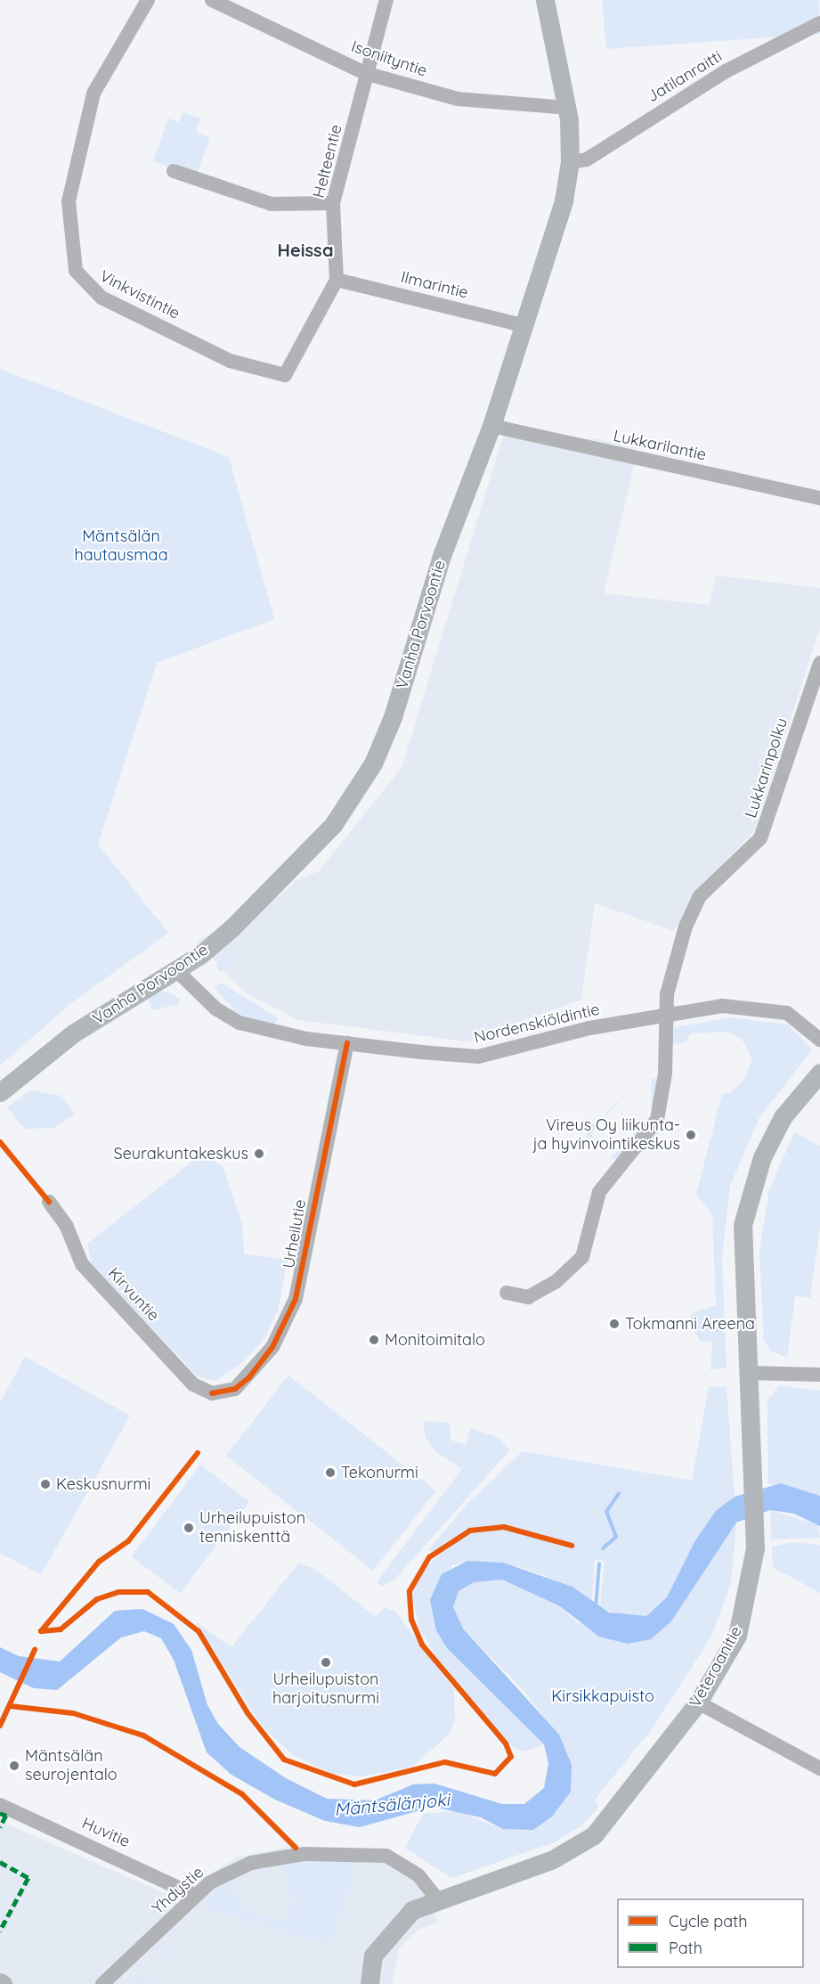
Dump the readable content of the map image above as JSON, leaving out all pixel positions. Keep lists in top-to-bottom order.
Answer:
{
  "streets": {
    "main road": ["Vanha Porvoontie", "Veteraanitie"],
    "street": [
      "Isoniityntie",
      "Jatilanraitti",
      "Helteentie",
      "Ilmarintie",
      "Vinkvistintie",
      "Lukkarilantie",
      "Lukkarinpolku",
      "Nordenskiöldintie",
      "Urheilutie",
      "Kirvuntie",
      "Huvitie",
      "Yhdystie"
    ]
  },
  "crossings": [
    ["Isoniityntie", "Helteentie"],
    ["Isoniityntie", "Vanha Porvoontie"],
    ["Jatilanraitti", "Vanha Porvoontie"],
    ["Helteentie", "Ilmarintie"],
    ["Helteentie", "Vinkvistintie"],
    ["Ilmarintie", "Vinkvistintie"],
    ["Ilmarintie", "Vanha Porvoontie"],
    ["Lukkarilantie", "Vanha Porvoontie"],
    ["Vanha Porvoontie", "Nordenskiöldintie"],
    ["Lukkarinpolku", "Nordenskiöldintie"],
    ["Nordenskiöldintie", "Urheilutie"],
    ["Urheilutie", "Kirvuntie"],
    ["Veteraanitie", "Yhdystie"],
    ["Huvitie", "Yhdystie"]
  ],
  "districts": ["Heissa"],
  "water": ["Mäntsälänjoki"],
  "parks": ["Mäntsälän hautausmaa", "Kirsikkapuisto"],
  "places": [
    "Vireus Oy liikunta- ja hyvinvointikeskus",
    "Seurakuntakeskus",
    "Tokmanni Areena",
    "Monitoimitalo",
    "Tekonurmi",
    "Keskusnurmi",
    "Urheilupuiston tenniskenttä",
    "Urheilupuiston harjoitusnurmi",
    "Mäntsälän seurojentalo"
  ],
  "legend": ["Cycle path", "Path"]
}
